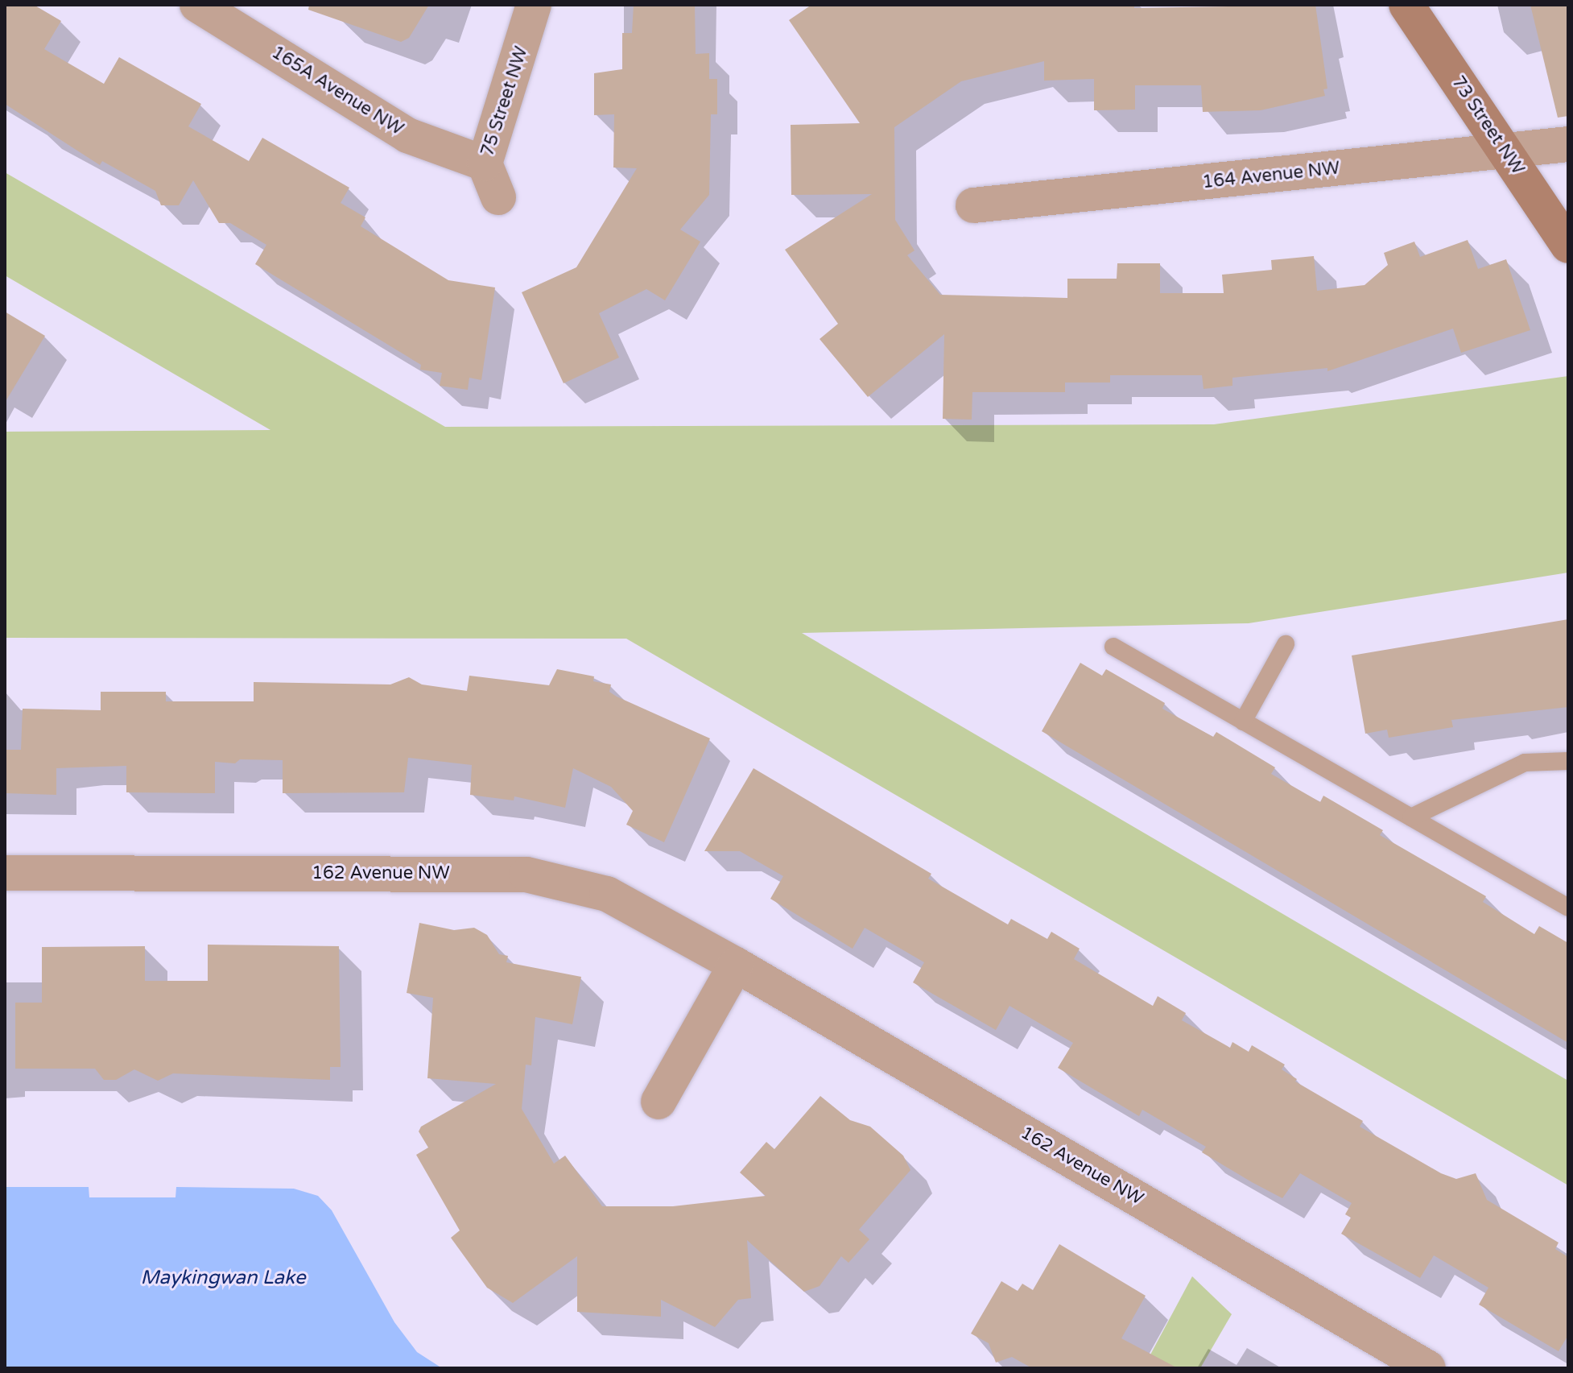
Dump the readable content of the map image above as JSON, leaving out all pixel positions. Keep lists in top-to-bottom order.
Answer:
{
  "streets": {
    "street": [
      "165A Avenue NW",
      "75 Street NW",
      "73 Street NW",
      "164 Avenue NW",
      "162 Avenue NW"
    ]
  },
  "crossings": [
    ["165A Avenue NW", "75 Street NW"],
    ["73 Street NW", "164 Avenue NW"]
  ],
  "water": ["Maykingwan Lake"]
}
